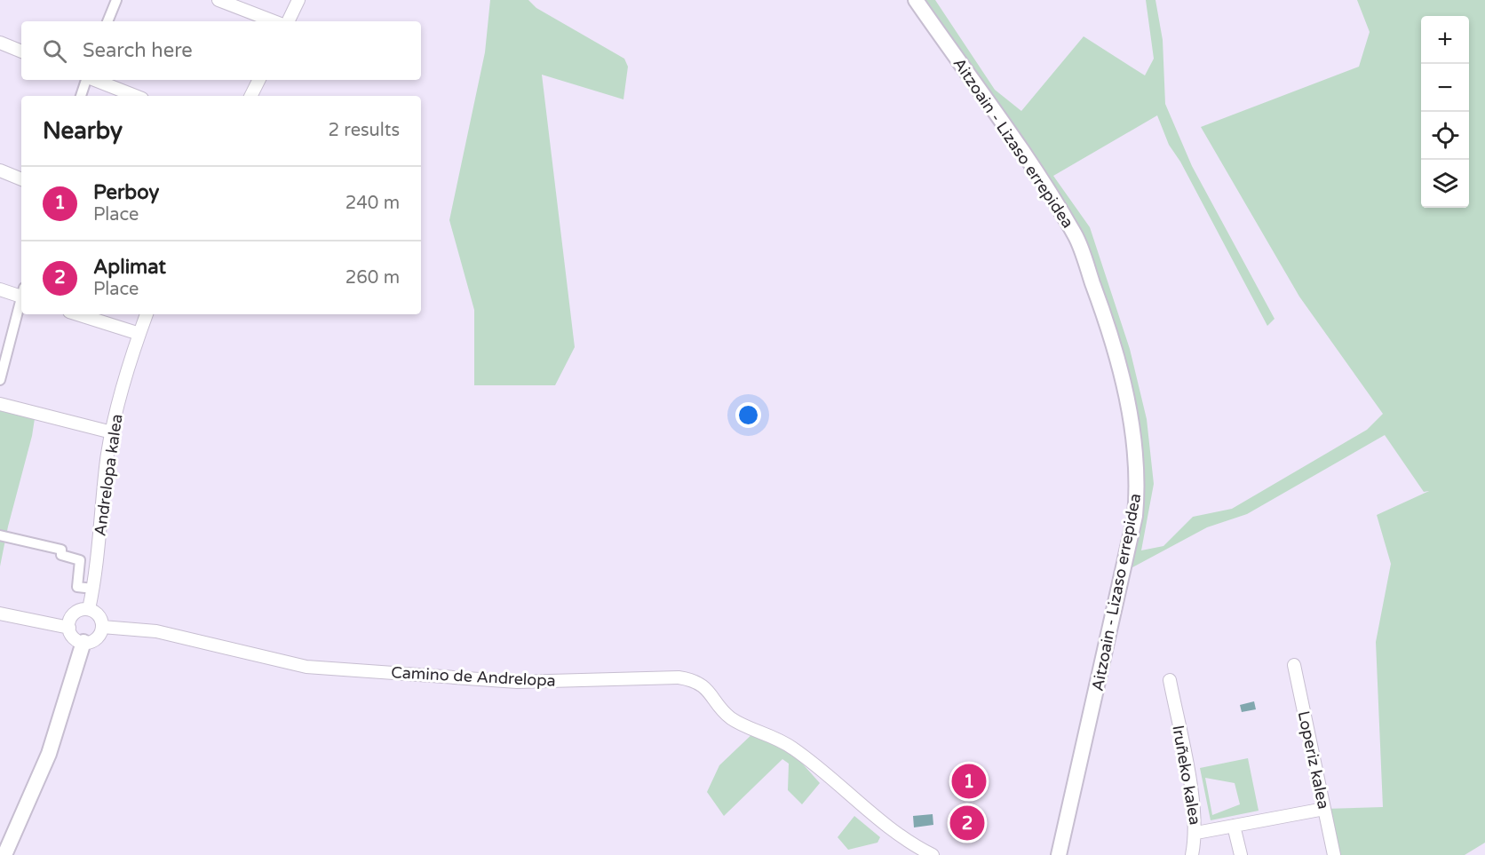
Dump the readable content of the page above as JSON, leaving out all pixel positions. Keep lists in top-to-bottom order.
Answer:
{
  "streets": {
    "street": [
      "Aitzoain - Lizaso errepidea",
      "Andrelopa kalea",
      "Camino de Andrelopa",
      "Loperiz kalea",
      "Iruñeko kalea"
    ]
  },
  "crossings": [
    ["Andrelopa kalea", "Camino de Andrelopa"],
    ["Loperiz kalea", "Iruñeko kalea"]
  ],
  "page": {
    "map_buttons": ["+", "−"],
    "search": "Search here",
    "heading": ["Nearby", "2 results"],
    "list": [
      {
        "mark": "1",
        "name": "Perboy",
        "note": "Place",
        "value": "240 m"
      },
      {
        "mark": "2",
        "name": "Aplimat",
        "note": "Place",
        "value": "260 m"
      }
    ],
    "pins": ["1", "2"]
  }
}
